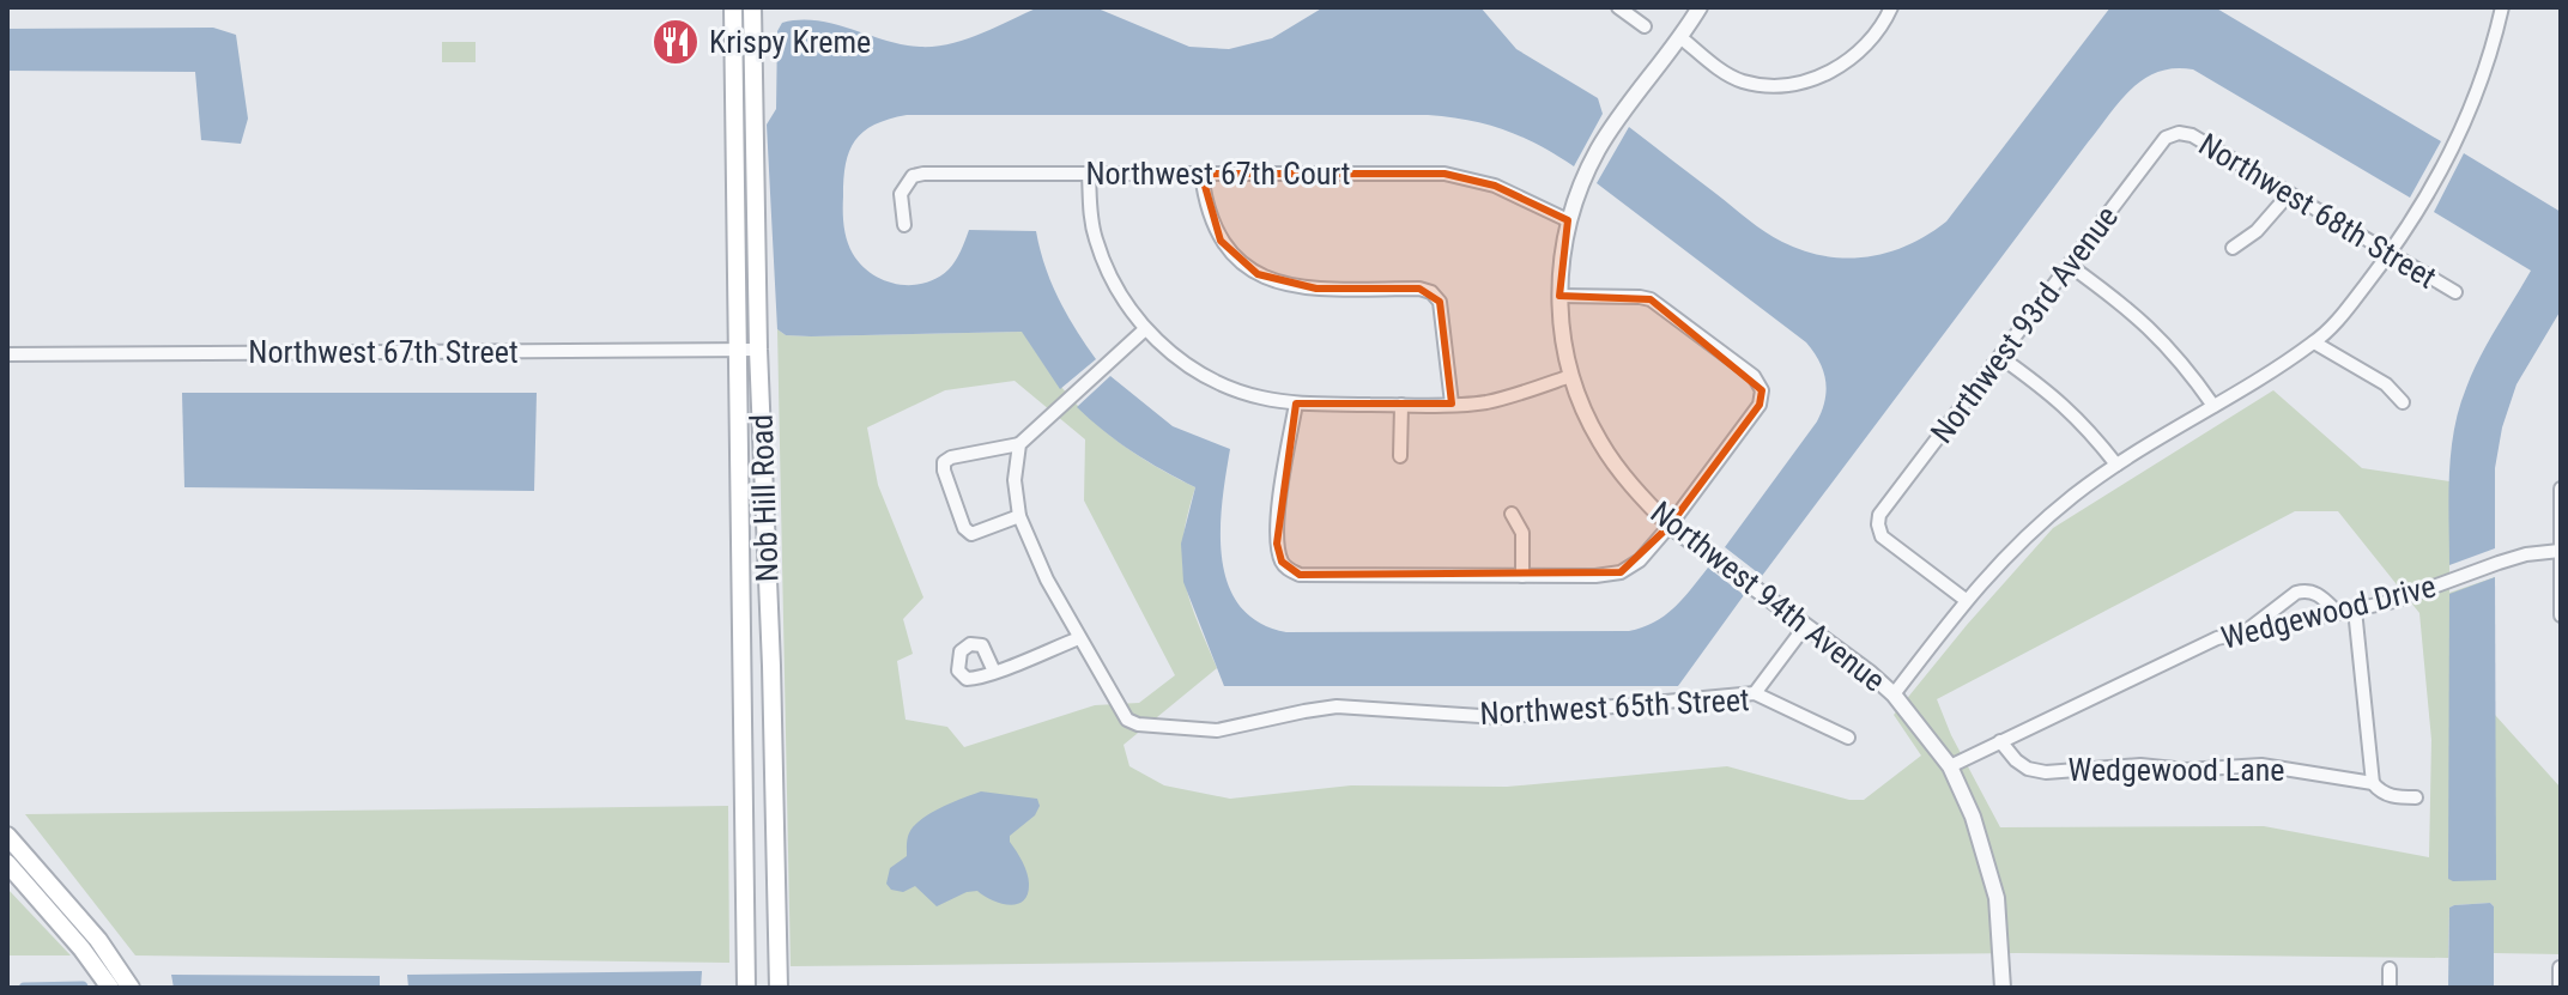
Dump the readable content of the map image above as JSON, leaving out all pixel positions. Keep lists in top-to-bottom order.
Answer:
{
  "streets": {
    "main road": ["Nob Hill Road"],
    "street": [
      "Northwest 67th Court",
      "Northwest 68th Street",
      "Northwest 93rd Avenue",
      "Northwest 67th Street",
      "Northwest 94th Avenue",
      "Wedgewood Drive",
      "Northwest 65th Street",
      "Wedgewood Lane"
    ]
  },
  "crossings": [
    ["Northwest 67th Court", "Northwest 94th Avenue"],
    ["Northwest 68th Street", "Northwest 93rd Avenue"],
    ["Northwest 67th Street", "Nob Hill Road"],
    ["Northwest 94th Avenue", "Wedgewood Drive"],
    ["Wedgewood Drive", "Wedgewood Lane"]
  ],
  "places": {
    "restaurant": ["Krispy Kreme"]
  }
}
